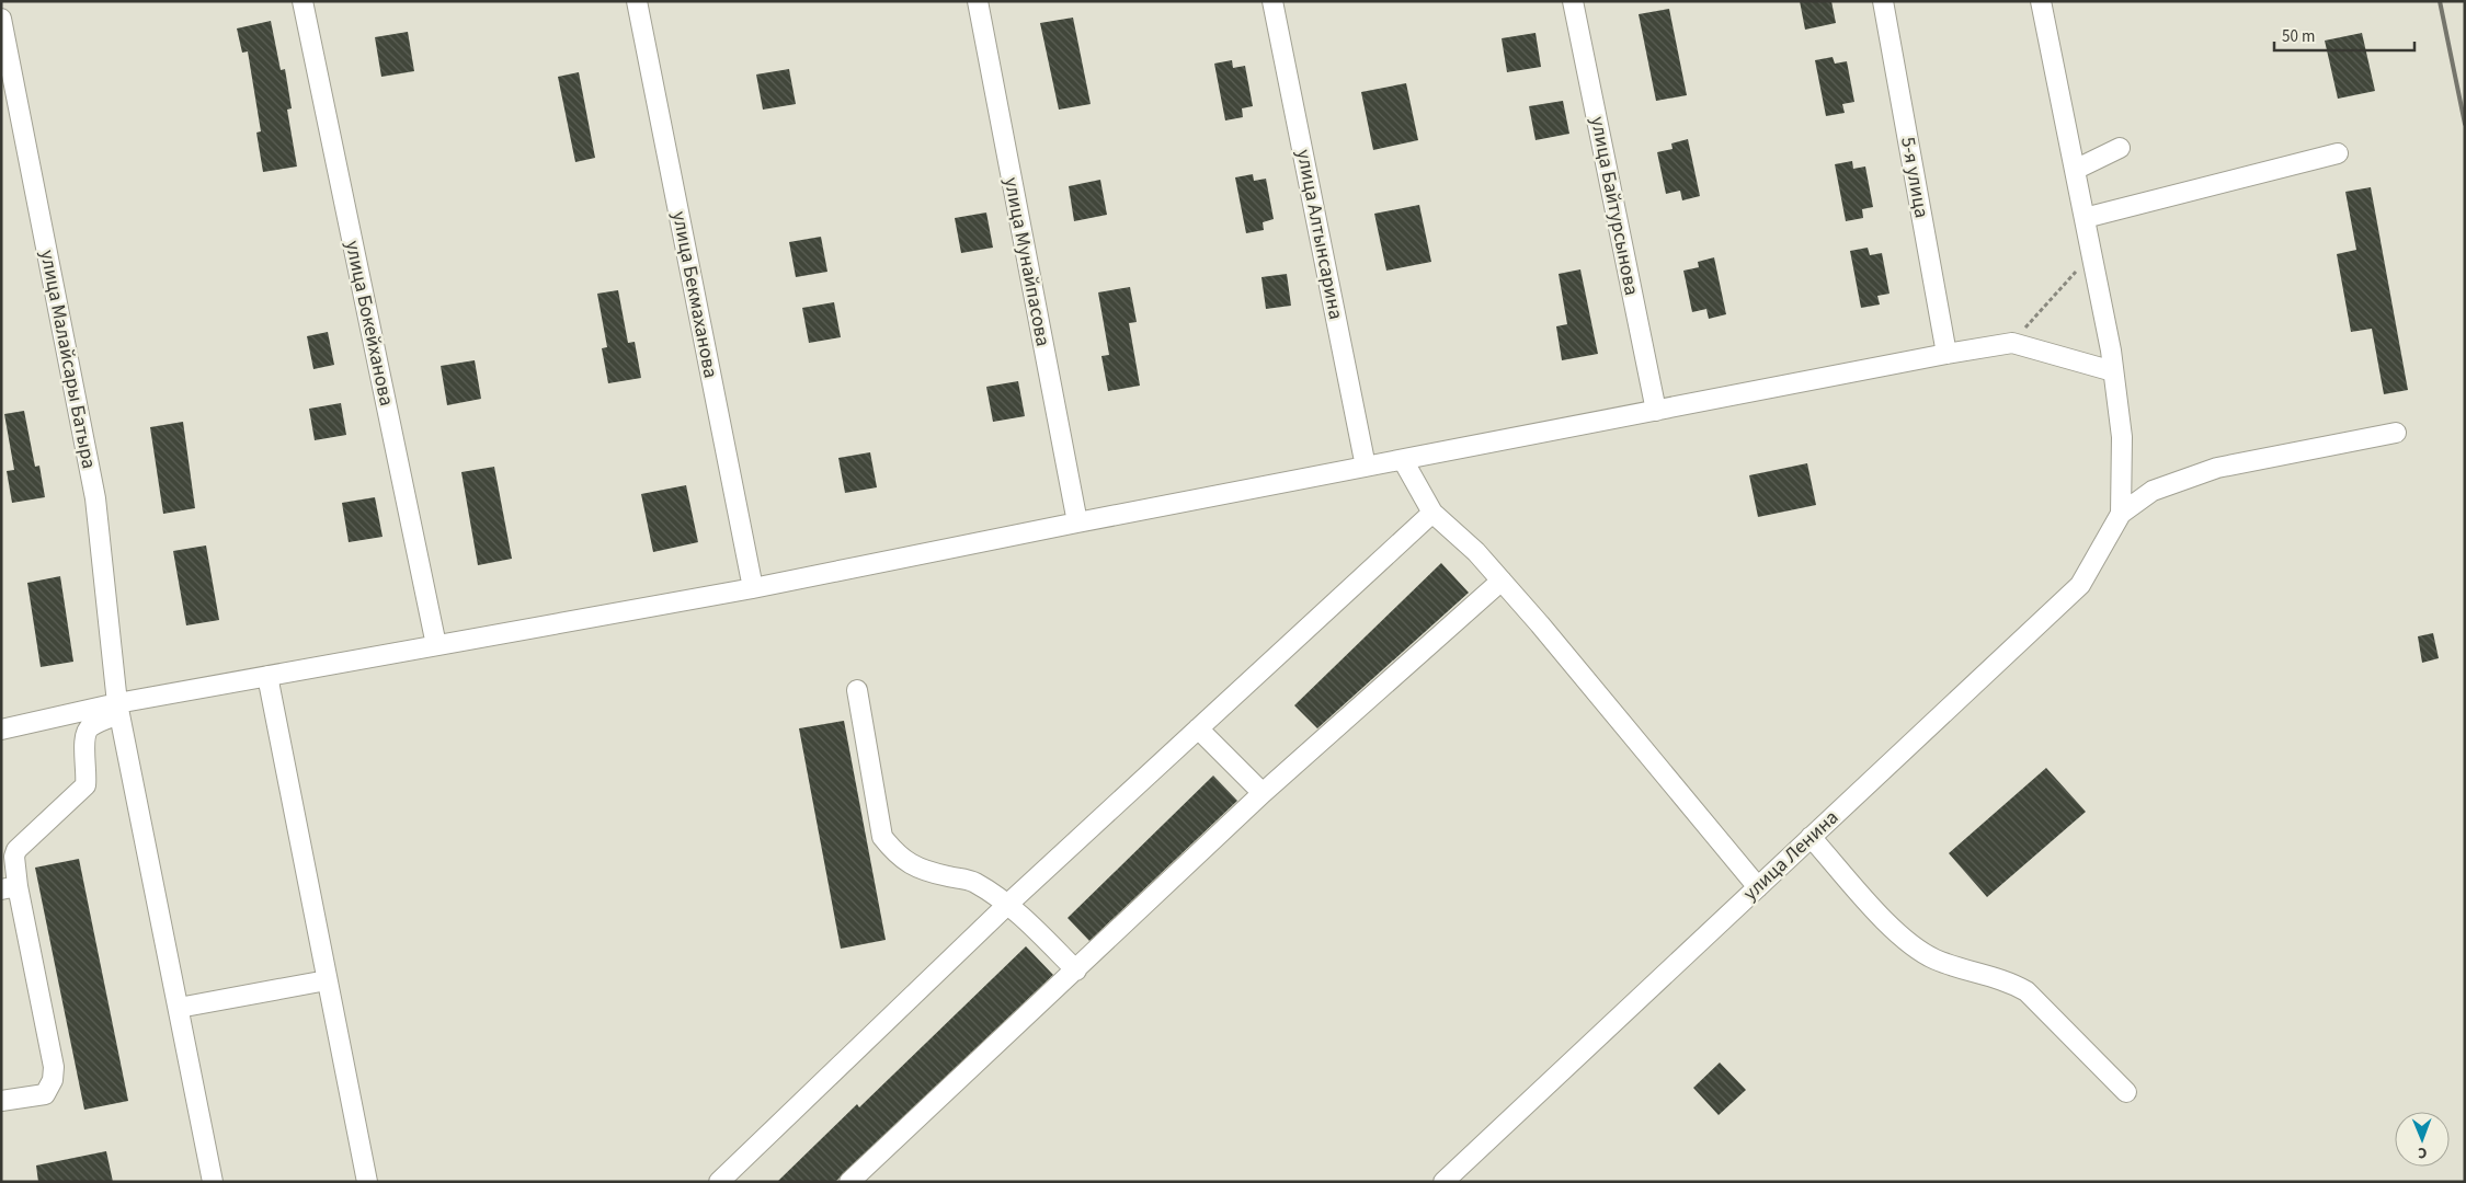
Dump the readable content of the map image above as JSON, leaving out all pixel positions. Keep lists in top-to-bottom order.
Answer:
{
  "streets": {
    "street": [
      "5-я улица",
      "улица Байтурсынова",
      "улица Алтынсарина",
      "улица Мунайпасова",
      "улица Бекмаханова",
      "улица Бокейханова",
      "улица Малайсары Батыра",
      "улица Ленина"
    ]
  },
  "scale_bar": "50 m",
  "north": "bottom"
}
